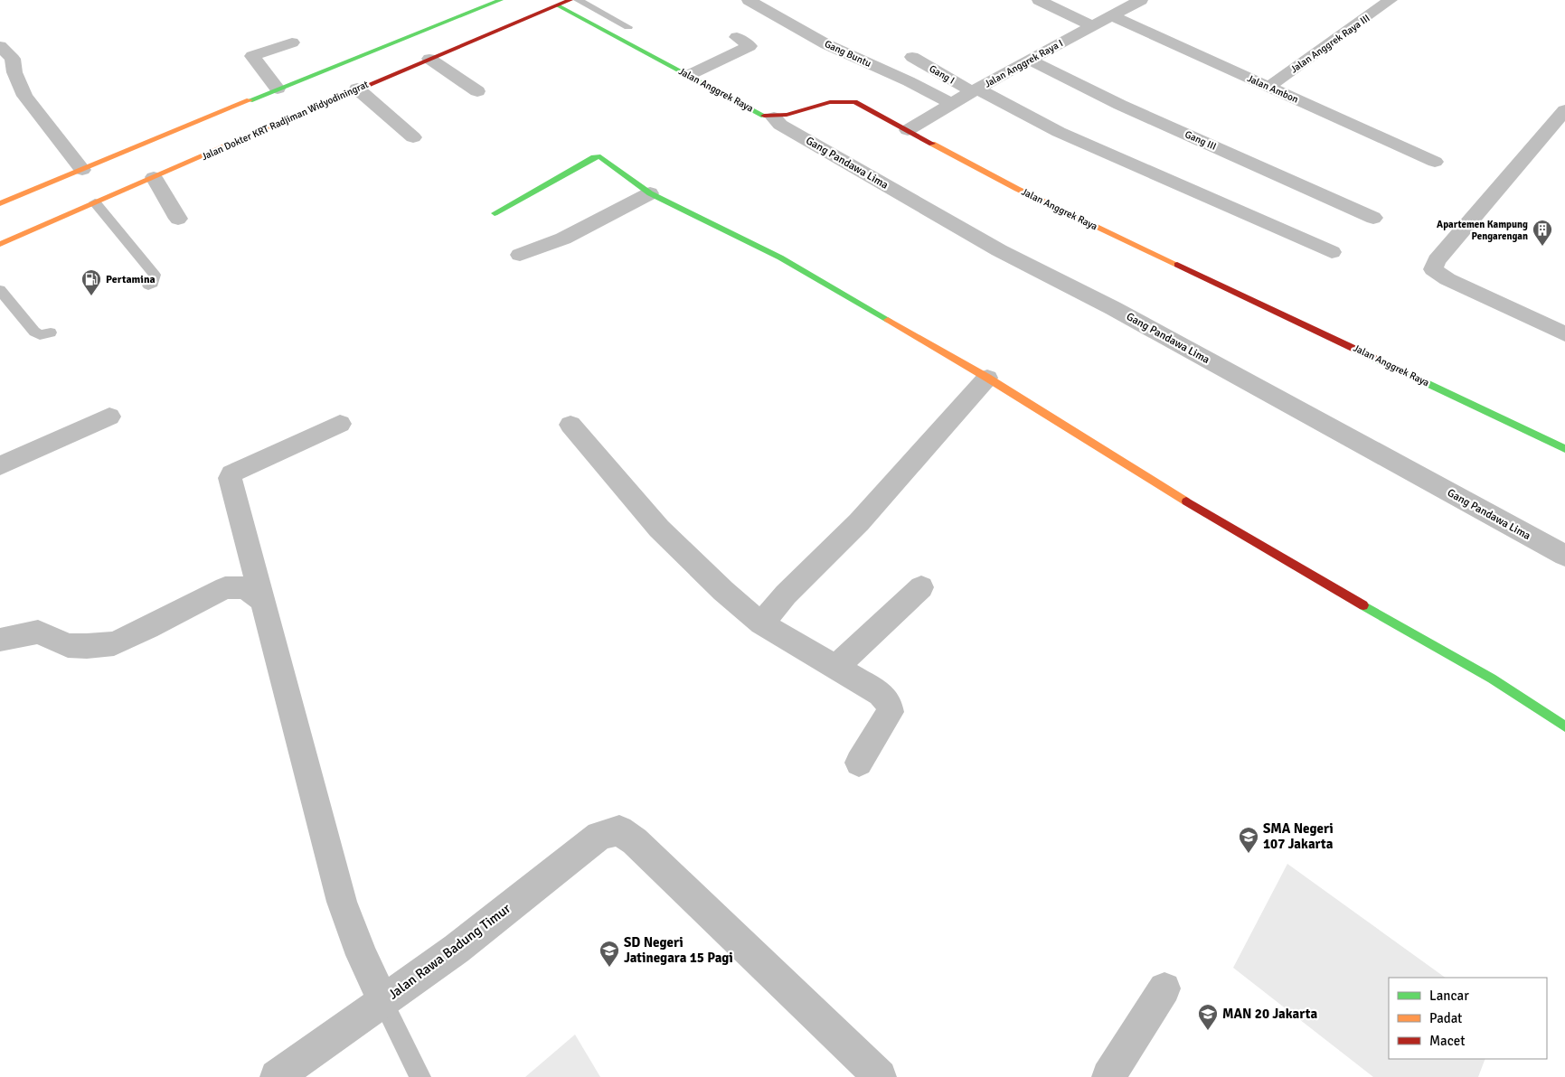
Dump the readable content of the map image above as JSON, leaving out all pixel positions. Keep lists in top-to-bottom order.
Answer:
{
  "streets": {
    "street": [
      "Jalan Anggrek Raya III",
      "Gang Buntu",
      "Jalan Anggrek Raya I",
      "Gang I",
      "Jalan Ambon",
      "Jalan Anggrek Raya",
      "Jalan Dokter KRT Radjiman Widyodiningrat",
      "Gang III",
      "Gang Pandawa Lima",
      "Jalan Rawa Badung Timur"
    ]
  },
  "crossings": [
    ["Jalan Anggrek Raya III", "Jalan Ambon"],
    ["Gang Buntu", "Jalan Anggrek Raya I"],
    ["Jalan Anggrek Raya I", "Gang I"],
    ["Jalan Anggrek Raya I", "Jalan Ambon"],
    ["Jalan Anggrek Raya I", "Jalan Anggrek Raya"],
    ["Jalan Anggrek Raya I", "Gang III"],
    ["Jalan Anggrek Raya", "Jalan Dokter KRT Radjiman Widyodiningrat"],
    ["Jalan Anggrek Raya", "Gang Pandawa Lima"]
  ],
  "places": {
    "building": ["Apartemen Kampung Pengarengan"],
    "fuel station": ["Pertamina"],
    "school or university": ["SMA Negeri 107 Jakarta", "SD Negeri Jatinegara 15 Pagi", "MAN 20 Jakarta"]
  },
  "legend": ["Lancar", "Padat", "Macet"]
}
